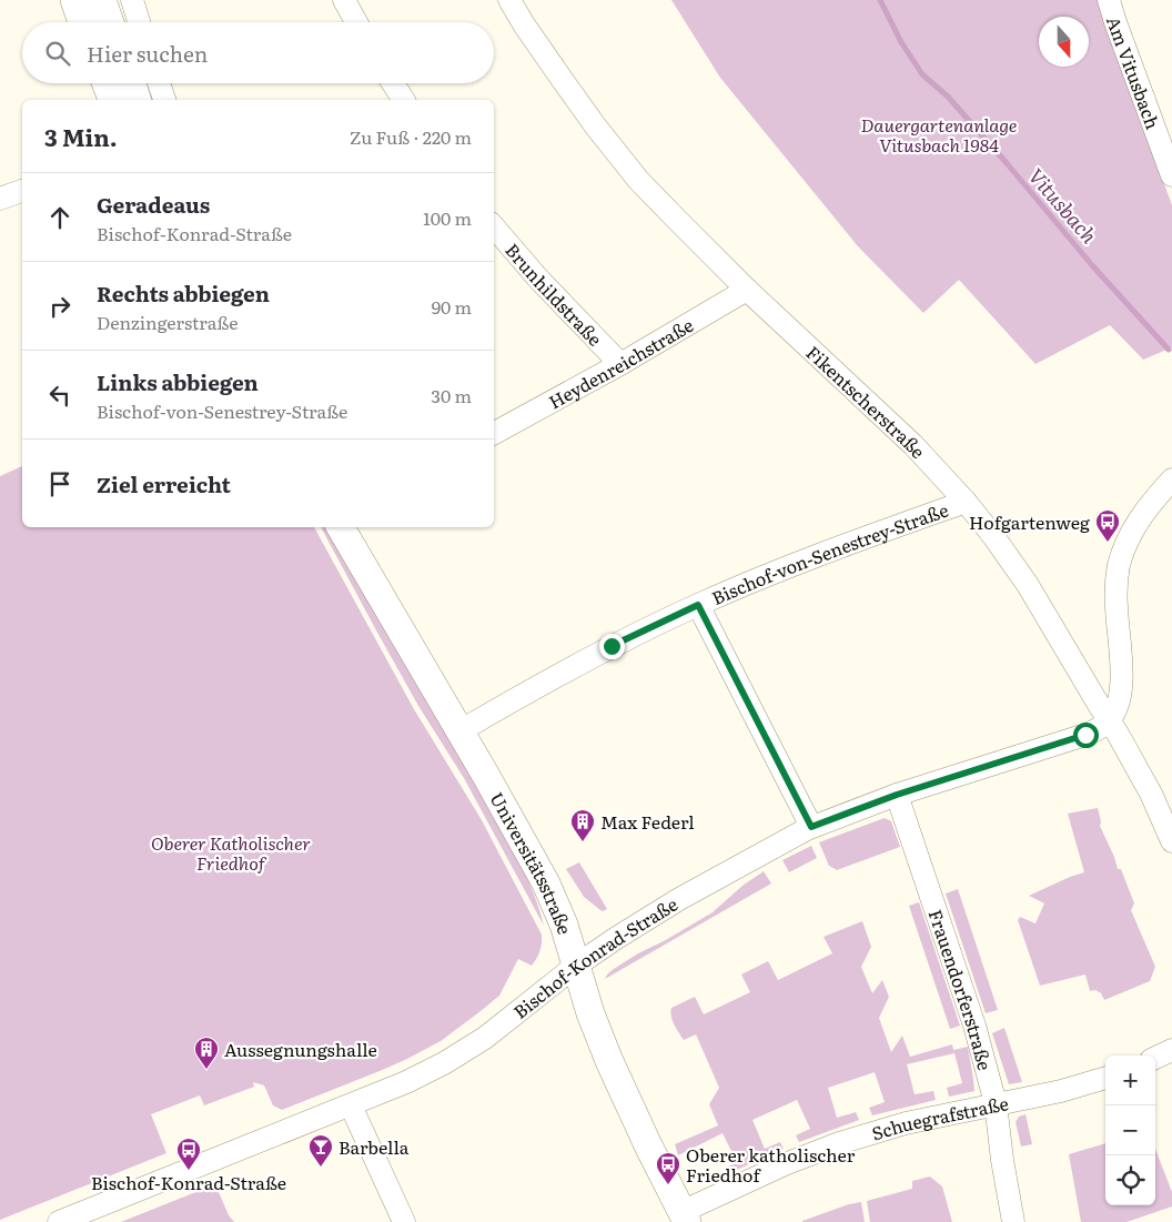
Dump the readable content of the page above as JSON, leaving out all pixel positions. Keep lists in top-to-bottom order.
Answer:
{
  "streets": {
    "street": [
      "Am Vitusbach",
      "Brunhildstraße",
      "Heydenreichstraße",
      "Fikentscherstraße",
      "Bischof-von-Senestrey-Straße",
      "Universitätsstraße",
      "Bischof-Konrad-Straße",
      "Frauendorferstraße",
      "Schuegrafstraße"
    ]
  },
  "crossings": [
    ["Brunhildstraße", "Heydenreichstraße"],
    ["Heydenreichstraße", "Fikentscherstraße"],
    ["Fikentscherstraße", "Bischof-von-Senestrey-Straße"],
    ["Fikentscherstraße", "Bischof-Konrad-Straße"],
    ["Bischof-von-Senestrey-Straße", "Universitätsstraße"],
    ["Universitätsstraße", "Bischof-Konrad-Straße"],
    ["Universitätsstraße", "Schuegrafstraße"],
    ["Bischof-Konrad-Straße", "Frauendorferstraße"],
    ["Frauendorferstraße", "Schuegrafstraße"]
  ],
  "water": ["Vitusbach"],
  "parks": ["Dauergartenanlage Vitusbach 1984", "Oberer Katholischer Friedhof"],
  "places": {
    "bus stop": ["Hofgartenweg", "Bischof-Konrad-Straße", "Oberer katholischer Friedhof"],
    "building": ["Max Federl", "Aussegnungshalle"],
    "bar": ["Barbella"]
  },
  "north": "bottom",
  "page": {
    "search": "Hier suchen",
    "heading": ["3 Min.", "Zu Fuß · 220 m"],
    "list": [
      ["Geradeaus", "Bischof-Konrad-Straße", "100 m"],
      ["Rechts abbiegen", "Denzingerstraße", "90 m"],
      ["Links abbiegen", "Bischof-von-Senestrey-Straße", "30 m"],
      "Ziel erreicht"
    ],
    "map_buttons": ["+", "−"]
  }
}
